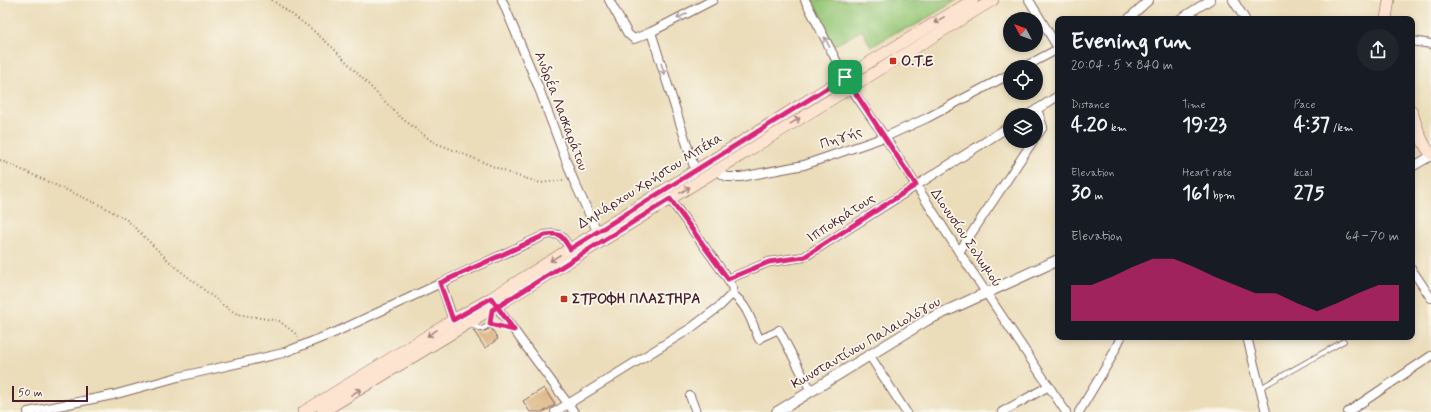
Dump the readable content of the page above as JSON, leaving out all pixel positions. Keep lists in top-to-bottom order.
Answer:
{
  "streets": {
    "main road": ["Δημάρχου Χρήστου Μπέκα"],
    "street": [
      "Ανδρέα Λασκαράτου",
      "Πηγής",
      "Ιπποκράτους",
      "Διονυσίου Σολωμού",
      "Κωνσταντίνου Παλαιολόγου"
    ]
  },
  "crossings": [
    ["Ανδρέα Λασκαράτου", "Δημάρχου Χρήστου Μπέκα"],
    ["Πηγής", "Δημάρχου Χρήστου Μπέκα"],
    ["Πηγής", "Διονυσίου Σολωμού"],
    ["Δημάρχου Χρήστου Μπέκα", "Διονυσίου Σολωμού"],
    ["Ιπποκράτους", "Διονυσίου Σολωμού"],
    ["Διονυσίου Σολωμού", "Κωνσταντίνου Παλαιολόγου"]
  ],
  "places": {
    "transit": ["Ο.Τ.Ε", "ΣΤΡΟΦΗ ΠΛΑΣΤΗΡΑ"]
  },
  "scale_bar": "50 m",
  "north": "top left",
  "page": {
    "heading": ["Evening run", "20:04 · 5 × 840 m"],
    "stats": [
      ["Distance", "4.20 km"],
      ["Time", "19:23"],
      ["Pace", "4:37 /km"],
      ["Elevation", "30 m"],
      ["Heart rate", "161 bpm"],
      ["kcal", "275"]
    ],
    "chart": ["Elevation", "64–70 m"],
    "scale": "50 m"
  }
}
